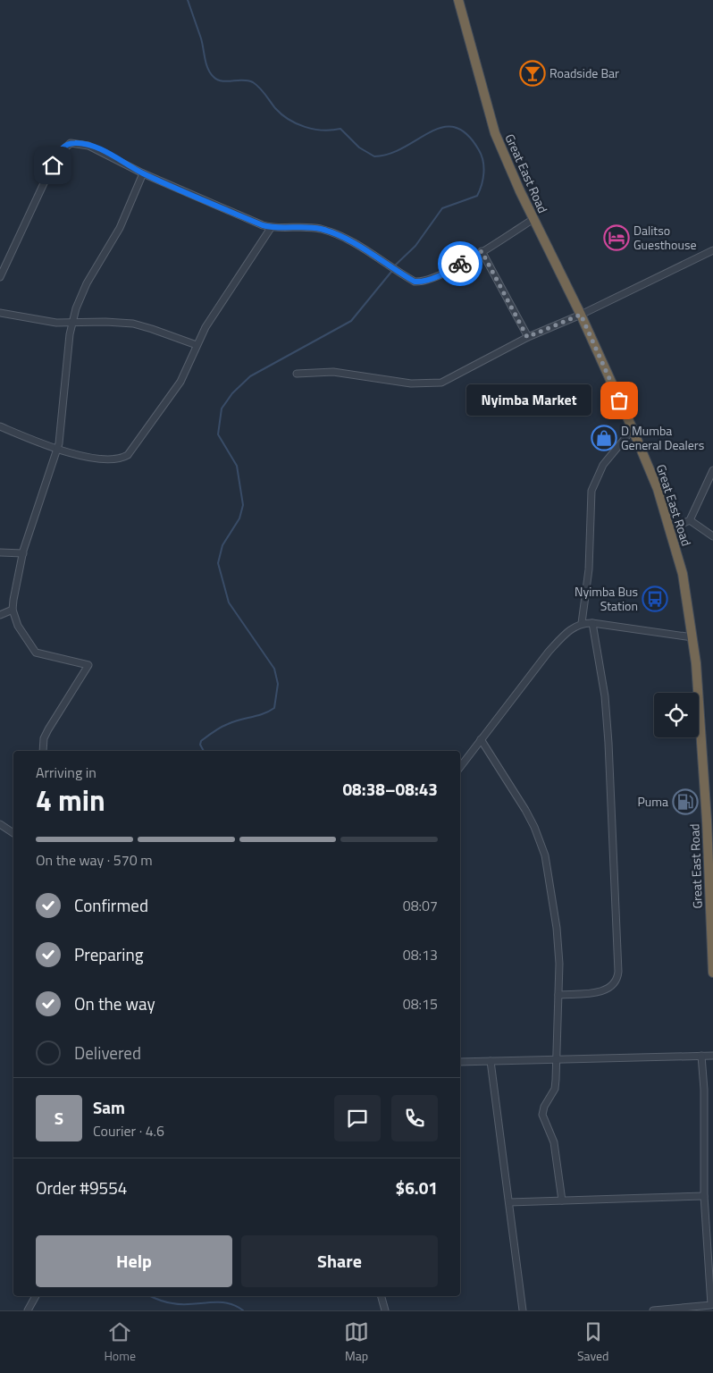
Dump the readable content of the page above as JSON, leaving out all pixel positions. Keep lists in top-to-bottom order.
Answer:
{
  "streets": {
    "highway": ["Great East Road"]
  },
  "places": {
    "bar": ["Roadside Bar"],
    "hotel": ["Dalitso Guesthouse"],
    "other": ["Nyimba Market"],
    "shop": ["D Mumba General Dealers"],
    "bus stop": ["Nyimba Bus Station"],
    "fuel station": ["Puma"]
  },
  "page": {
    "bubble": "Nyimba Market",
    "heading": ["4 min", "Arriving in", "08:38–08:43"],
    "panel": [
      "Sam",
      "Courier · 4.6",
      "Order #9554",
      "$6.01"
    ],
    "bar": "On the way · 570 m",
    "list": [
      ["Confirmed", "08:07"],
      ["Preparing", "08:13"],
      ["On the way", "08:15"],
      "Delivered"
    ],
    "round": "S",
    "buttons": ["Help", "Share"],
    "tabs": ["Home", "Map", "Saved"]
  }
}
